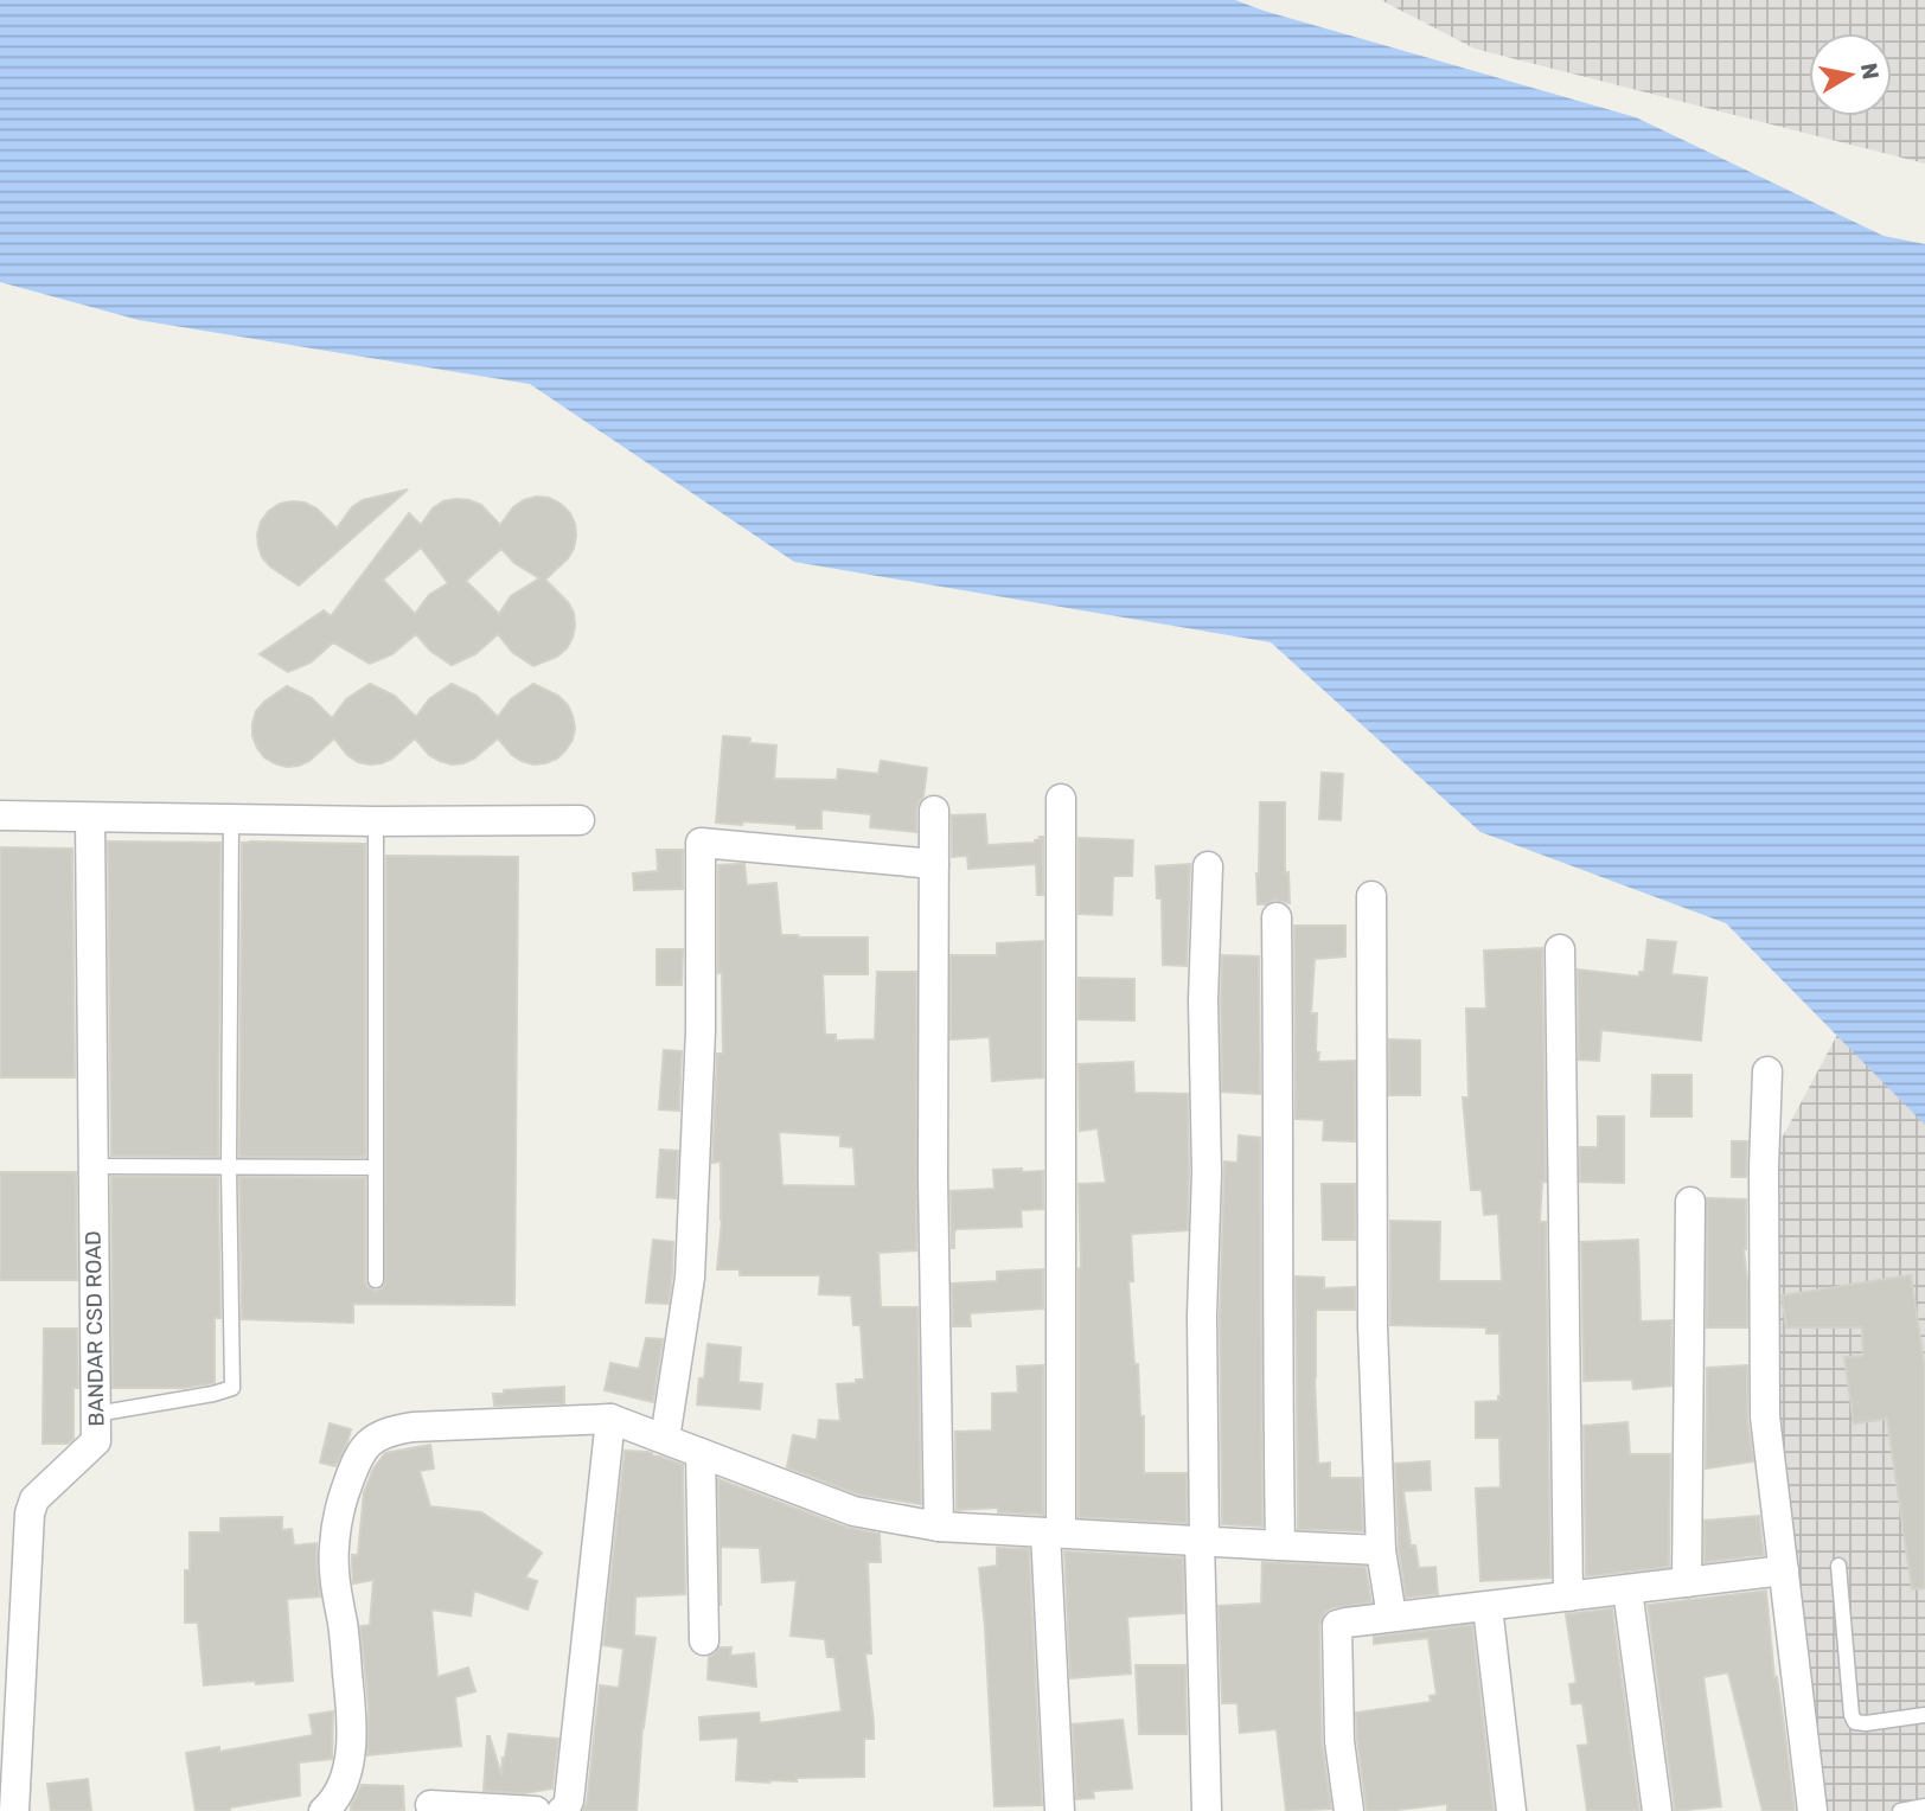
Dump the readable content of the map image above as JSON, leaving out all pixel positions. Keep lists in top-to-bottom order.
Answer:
{
  "streets": {
    "street": ["BANDAR CSD ROAD"]
  },
  "north": "right"
}
